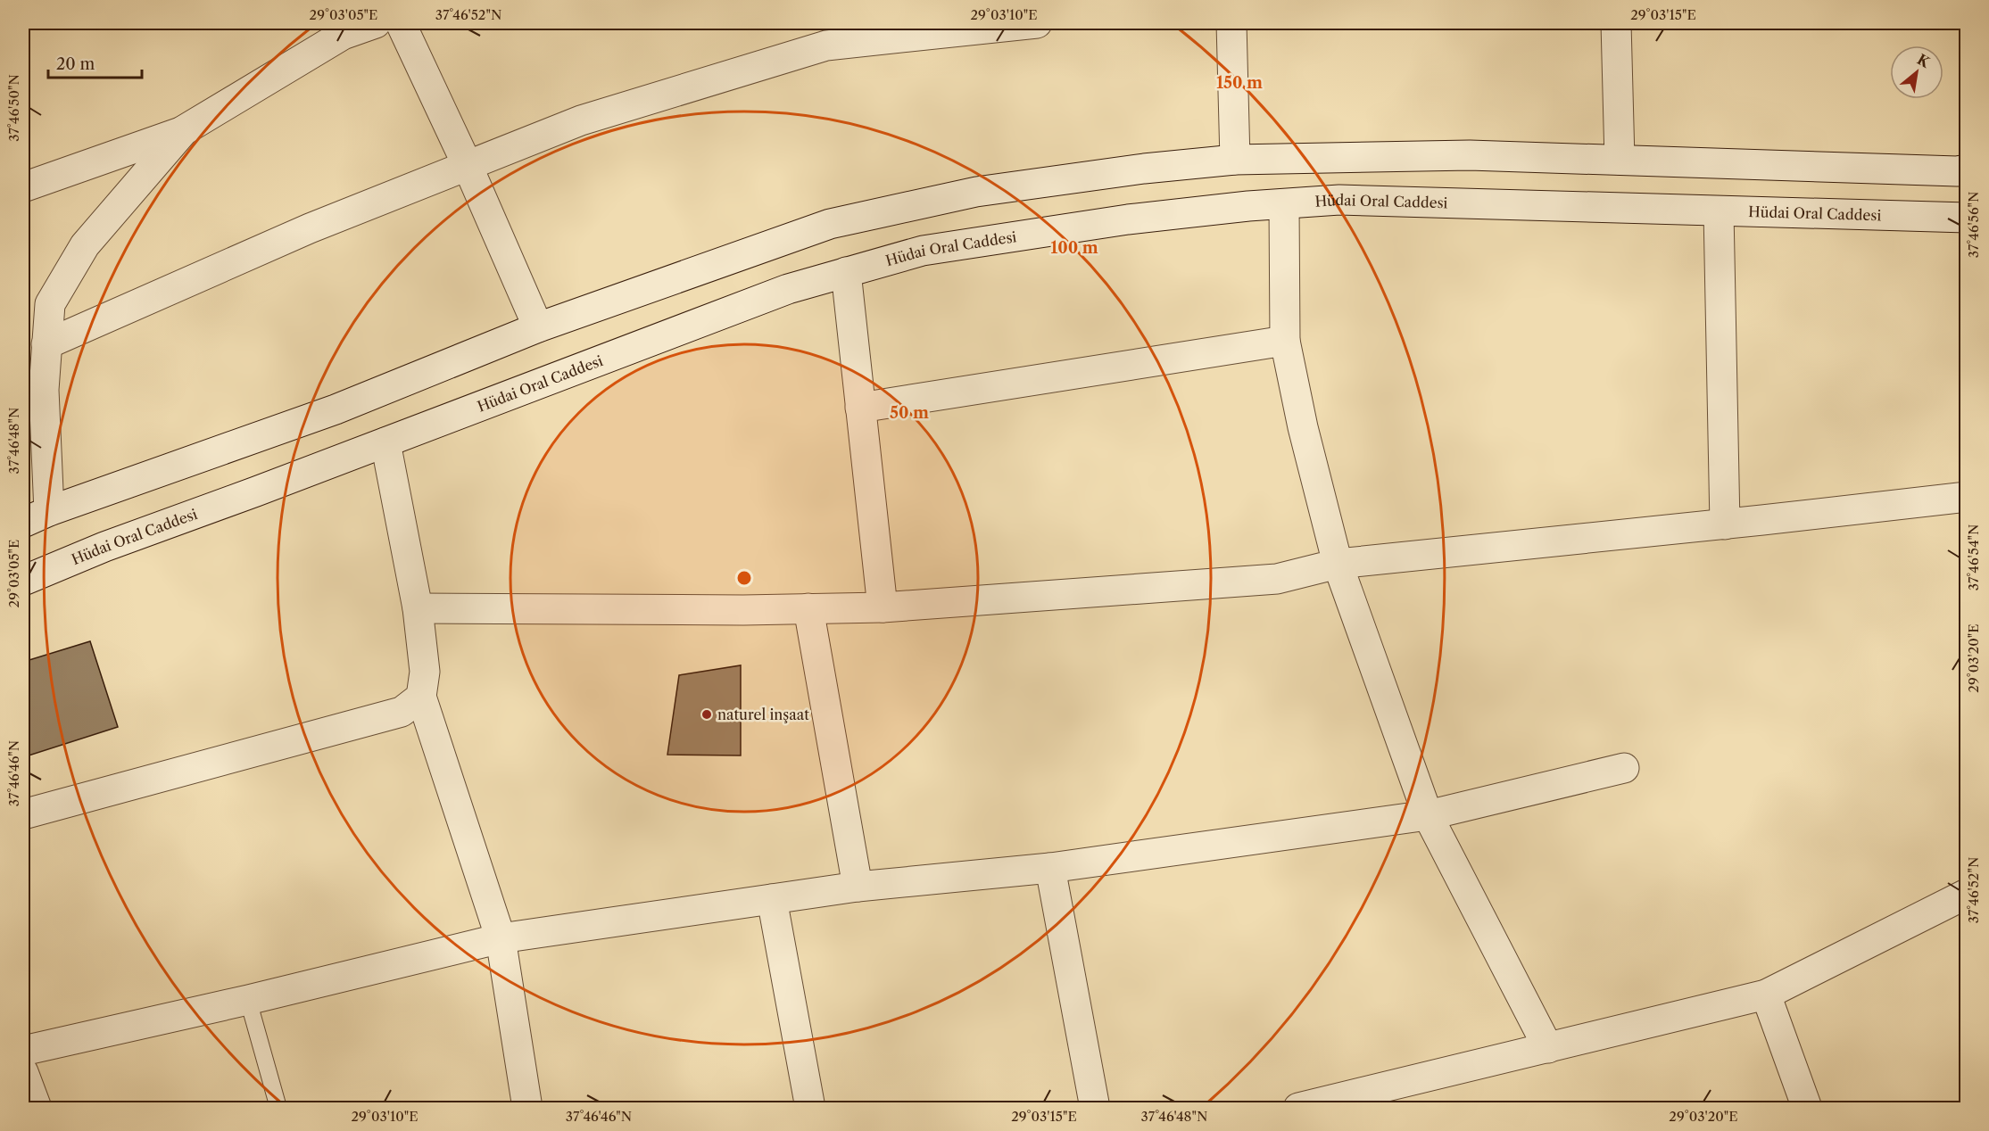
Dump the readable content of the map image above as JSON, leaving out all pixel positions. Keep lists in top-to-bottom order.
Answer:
{
  "streets": {
    "street": ["Hüdai Oral Caddesi"]
  },
  "places": ["naturel inşaat"],
  "scale_bar": "20 m",
  "north": "top right",
  "coordinates": [
    "29°03'05\"E",
    "37°46'52\"N",
    "29°03'10\"E",
    "29°03'15\"E",
    "37°46'50\"N",
    "37°46'56\"N",
    "37°46'48\"N",
    "37°46'54\"N",
    "29°03'20\"E",
    "37°46'46\"N"
  ],
  "rings": ["150 m", "100 m", "50 m"]
}
